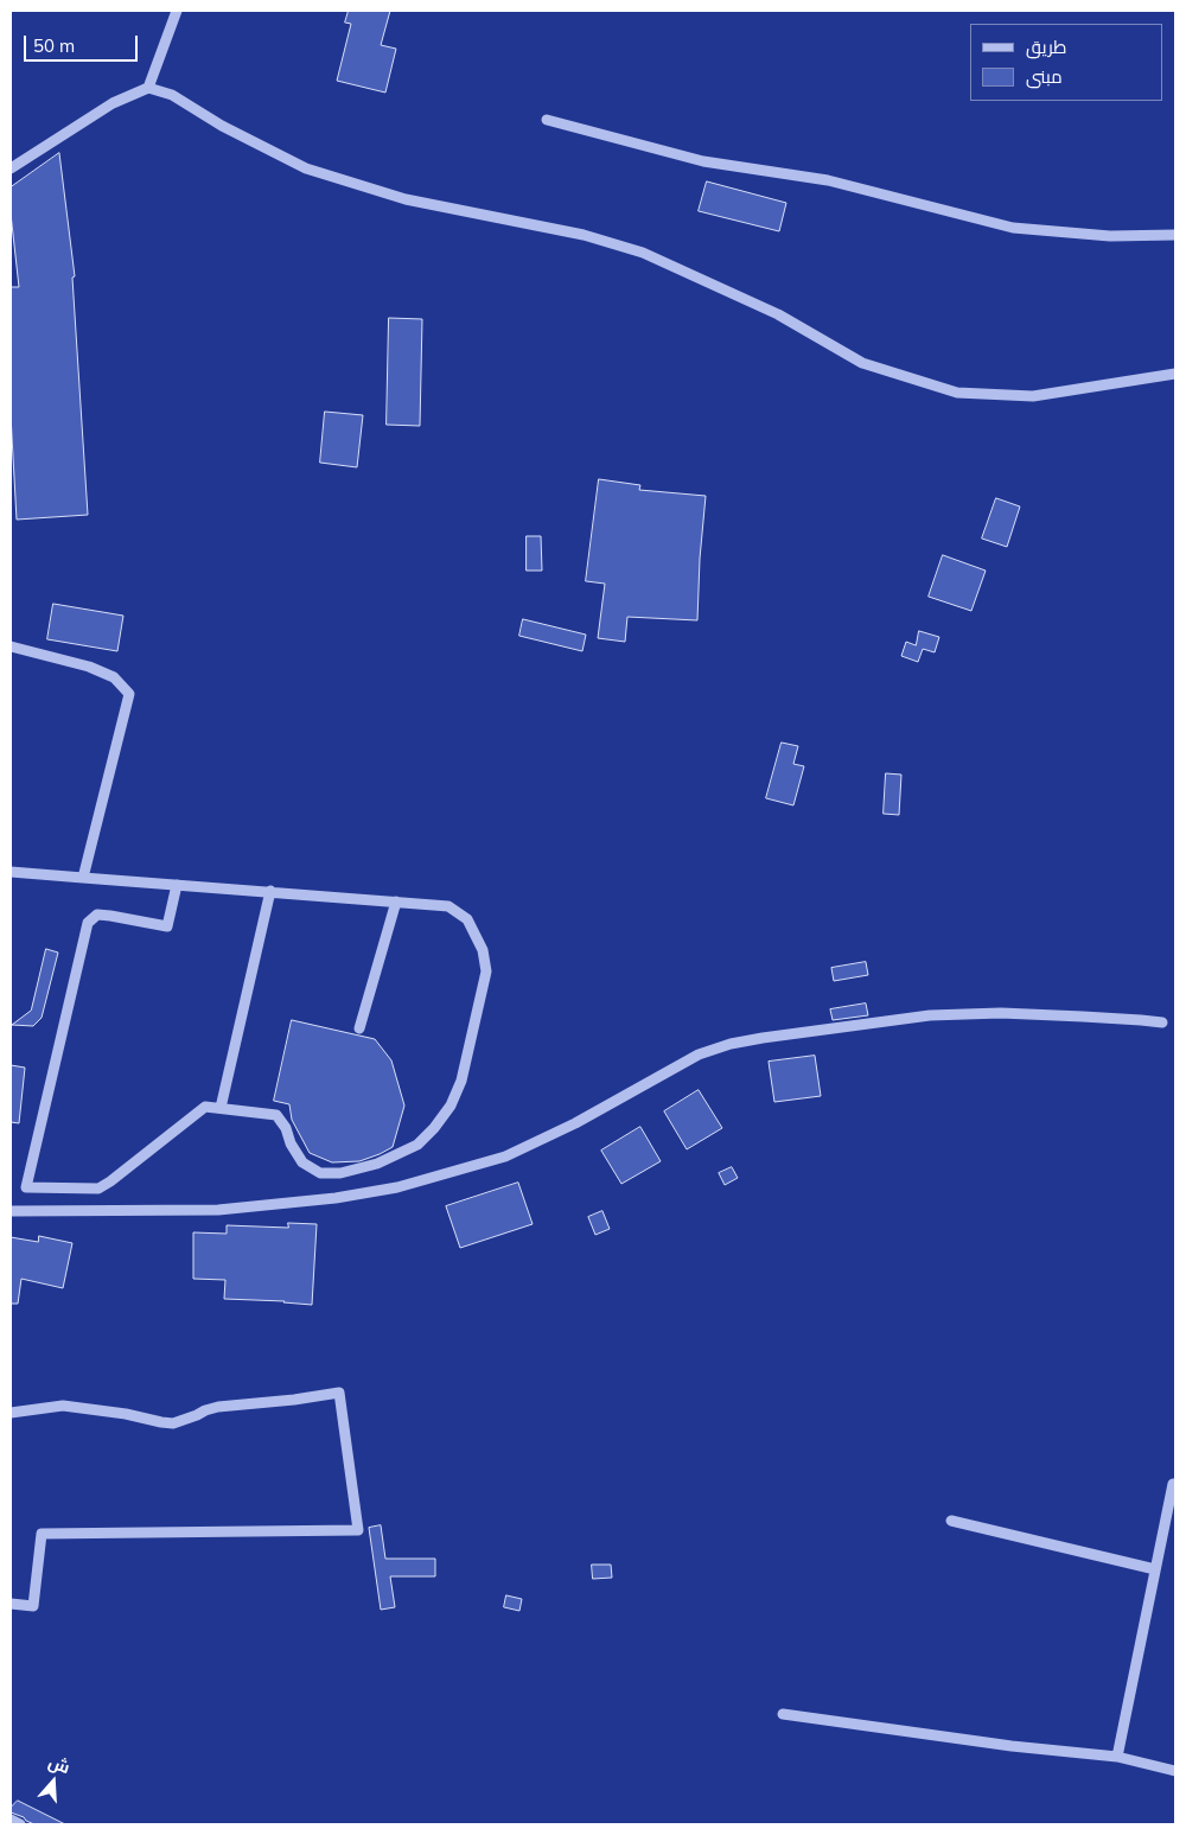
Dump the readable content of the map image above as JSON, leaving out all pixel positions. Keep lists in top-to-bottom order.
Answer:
{
  "legend": ["طريق", "مبنى"],
  "scale_bar": "50 m",
  "north": "top"
}
